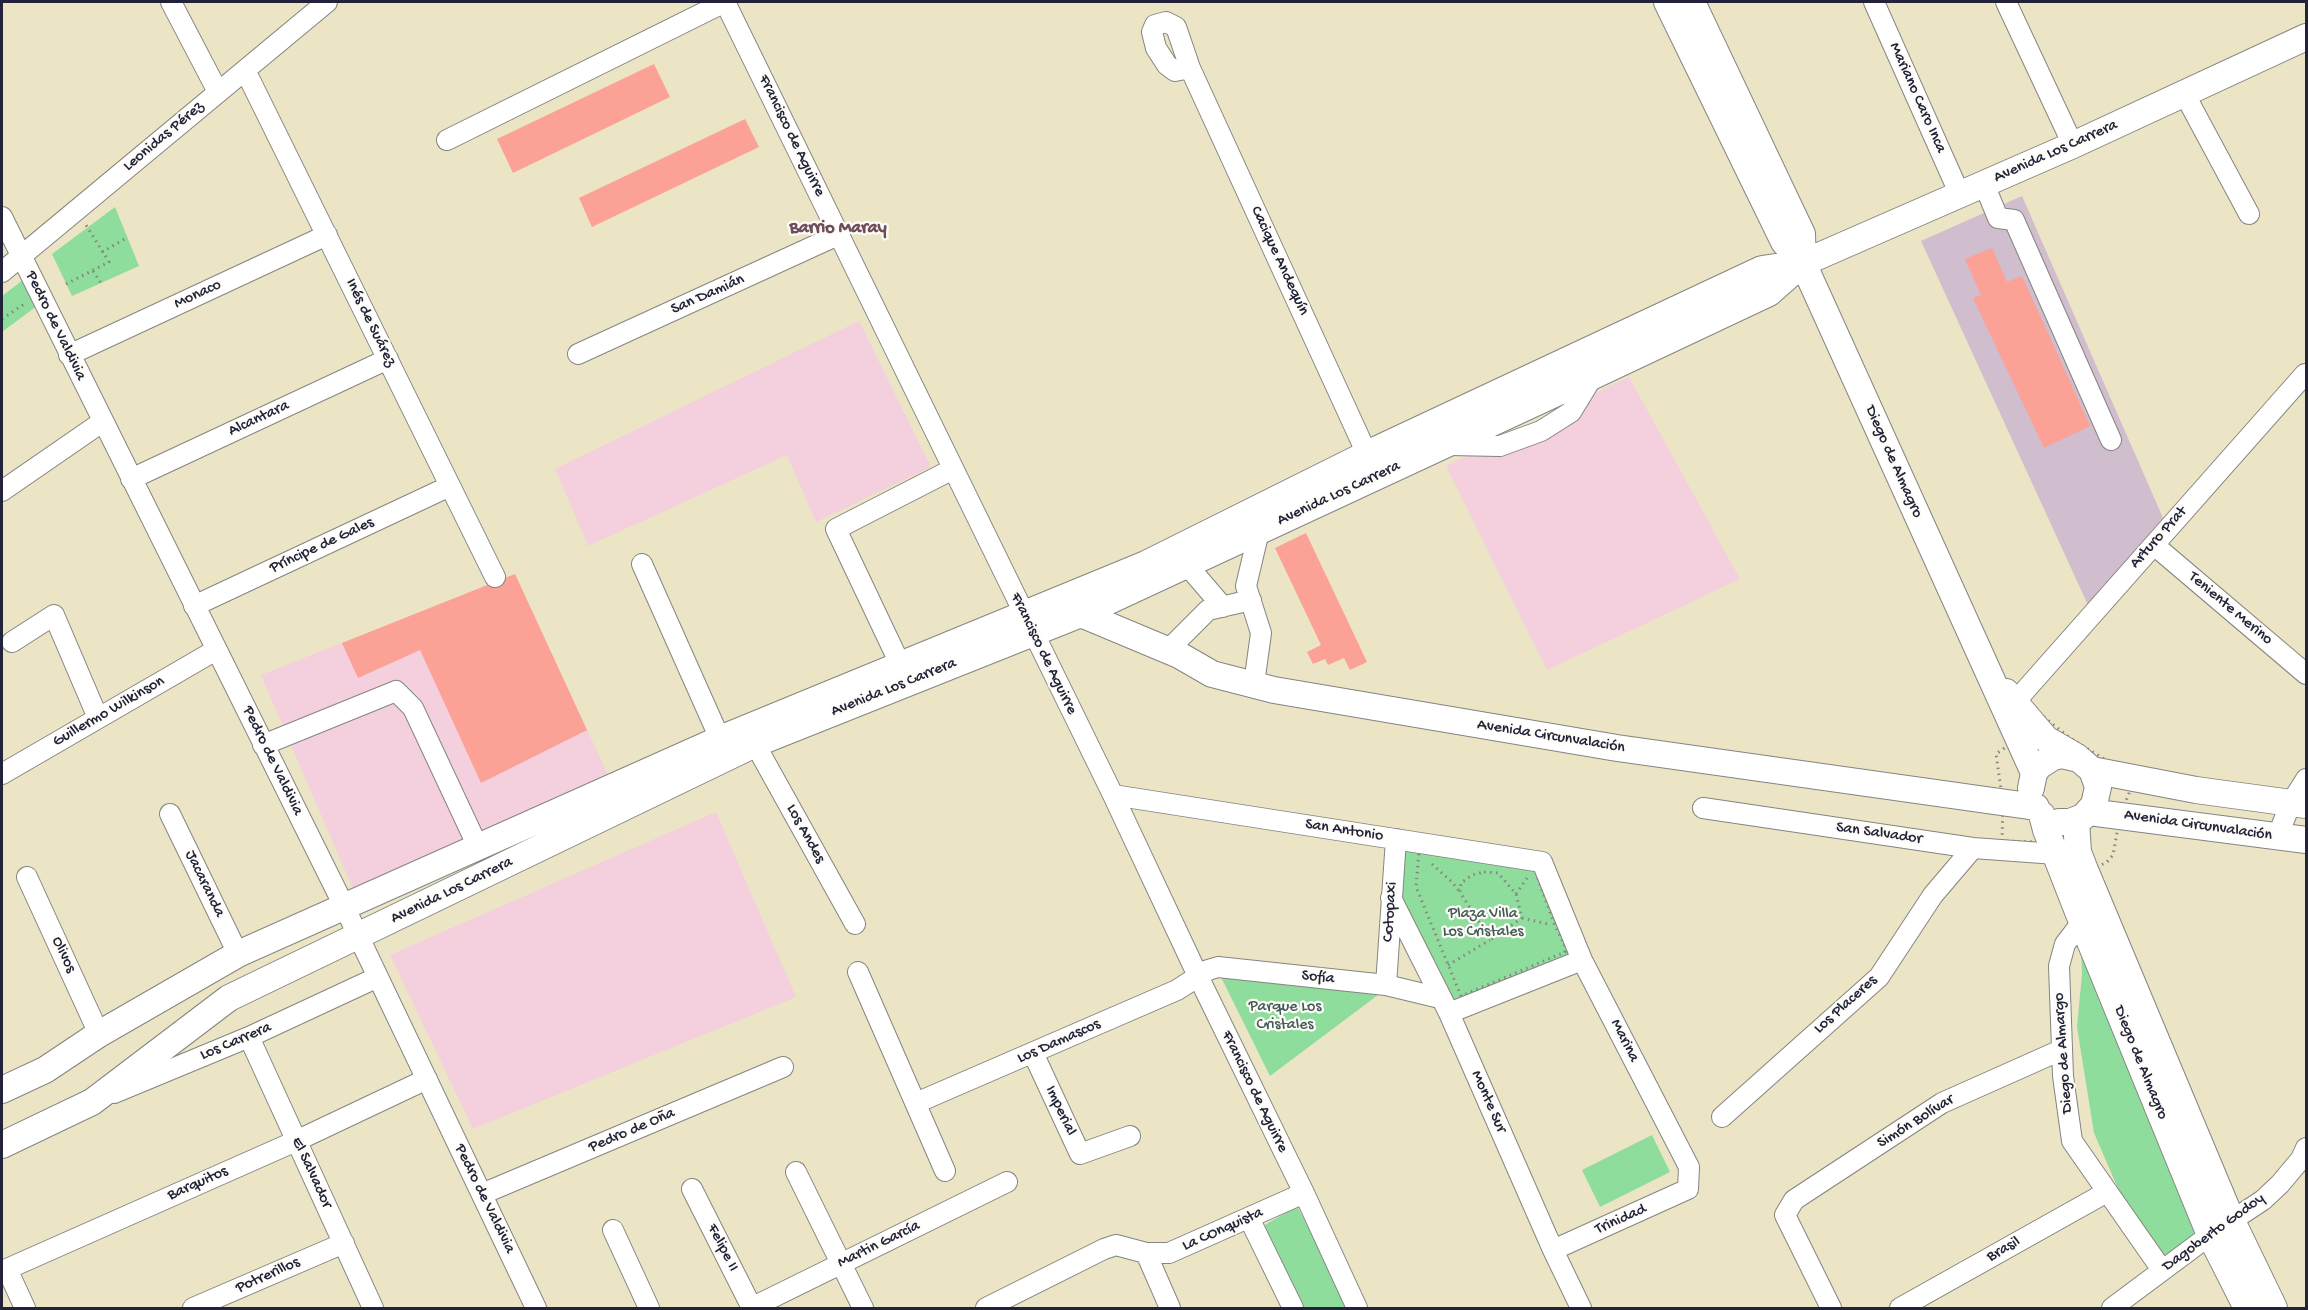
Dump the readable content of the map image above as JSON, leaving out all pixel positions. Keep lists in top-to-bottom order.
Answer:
{
  "streets": {
    "main road": ["Avenida Los Carrera", "Diego de Almagro", "Avenida Circunvalación"],
    "street": [
      "Mariano Caro Inca",
      "Francisco de Aguirre",
      "Leonidas Pérez",
      "Cacique Andequín",
      "Monaco",
      "San Damián",
      "Inés de Suárez",
      "Pedro de Valdivia",
      "Alcantara",
      "Arturo Prat",
      "Príncipe de Gales",
      "Teniente Merino",
      "Guillermo Wilkinson",
      "San Antonio",
      "Los Andes",
      "San Salvador",
      "Jacaranda",
      "Cotopaxi",
      "Olivos",
      "Sofía",
      "Los Placeres",
      "Marina",
      "Los Carrera",
      "Los Damascos",
      "Diego de Almargo",
      "Monte Sur",
      "Imperial",
      "Simón Bolívar",
      "Pedro de Oña",
      "El Salvador",
      "Barquitos",
      "Trinidad",
      "La COnquista",
      "Dagoberto Godoy",
      "Martin García",
      "Felipe II",
      "Brasil",
      "Potrerillos"
    ]
  },
  "crossings": [
    ["Mariano Caro Inca", "Avenida Los Carrera"],
    ["Francisco de Aguirre", "Avenida Los Carrera"],
    ["Francisco de Aguirre", "San Damián"],
    ["Francisco de Aguirre", "San Antonio"],
    ["Francisco de Aguirre", "Sofía"],
    ["Francisco de Aguirre", "Los Damascos"],
    ["Francisco de Aguirre", "La COnquista"],
    ["Leonidas Pérez", "Inés de Suárez"],
    ["Leonidas Pérez", "Pedro de Valdivia"],
    ["Avenida Los Carrera", "Cacique Andequín"],
    ["Avenida Los Carrera", "Pedro de Valdivia"],
    ["Avenida Los Carrera", "Diego de Almagro"],
    ["Avenida Los Carrera", "Avenida Circunvalación"],
    ["Avenida Los Carrera", "Los Andes"],
    ["Avenida Los Carrera", "Jacaranda"],
    ["Avenida Los Carrera", "Olivos"],
    ["Avenida Los Carrera", "Los Carrera"],
    ["Monaco", "Inés de Suárez"],
    ["Monaco", "Pedro de Valdivia"],
    ["Inés de Suárez", "Alcantara"],
    ["Inés de Suárez", "Príncipe de Gales"],
    ["Pedro de Valdivia", "Alcantara"],
    ["Pedro de Valdivia", "Príncipe de Gales"],
    ["Pedro de Valdivia", "Guillermo Wilkinson"],
    ["Pedro de Valdivia", "Los Carrera"],
    ["Pedro de Valdivia", "Pedro de Oña"],
    ["Pedro de Valdivia", "Barquitos"],
    ["Diego de Almagro", "Arturo Prat"],
    ["Diego de Almagro", "Avenida Circunvalación"],
    ["Diego de Almagro", "San Salvador"],
    ["Diego de Almagro", "Diego de Almargo"],
    ["Diego de Almagro", "Dagoberto Godoy"],
    ["Arturo Prat", "Teniente Merino"],
    ["San Antonio", "Cotopaxi"],
    ["San Antonio", "Marina"],
    ["San Salvador", "Los Placeres"],
    ["Cotopaxi", "Sofía"],
    ["Cotopaxi", "Monte Sur"],
    ["Sofía", "Los Damascos"],
    ["Sofía", "Monte Sur"],
    ["Marina", "Trinidad"],
    ["Los Carrera", "El Salvador"],
    ["Los Damascos", "Imperial"],
    ["Diego de Almargo", "Simón Bolívar"],
    ["Diego de Almargo", "Dagoberto Godoy"],
    ["Diego de Almargo", "Brasil"],
    ["Monte Sur", "Trinidad"],
    ["El Salvador", "Barquitos"],
    ["El Salvador", "Potrerillos"],
    ["Martin García", "Felipe II"]
  ],
  "districts": ["Barrio Maray"],
  "parks": ["Plaza Villa Los Cristales", "Parque Los Cristales"]
}
